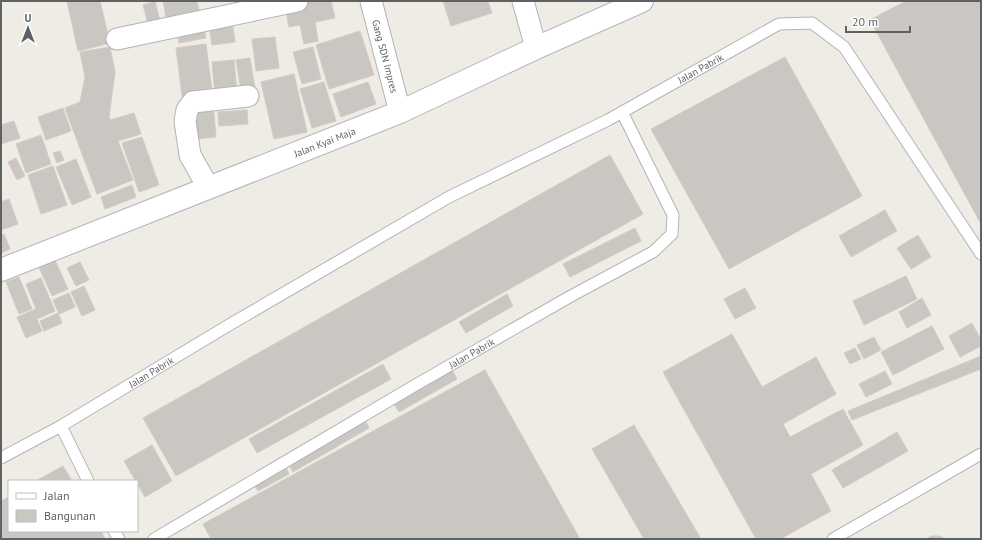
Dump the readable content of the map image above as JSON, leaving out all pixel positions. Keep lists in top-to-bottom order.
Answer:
{
  "streets": {
    "main road": ["Jalan Kyai Maja"],
    "street": ["Gang SDN Impres"],
    "lane": ["Jalan Pabrik"]
  },
  "crossings": [
    ["Gang SDN Impres", "Jalan Kyai Maja"]
  ],
  "legend": ["Jalan", "Bangunan"],
  "scale_bar": "20 m",
  "north": "top"
}
